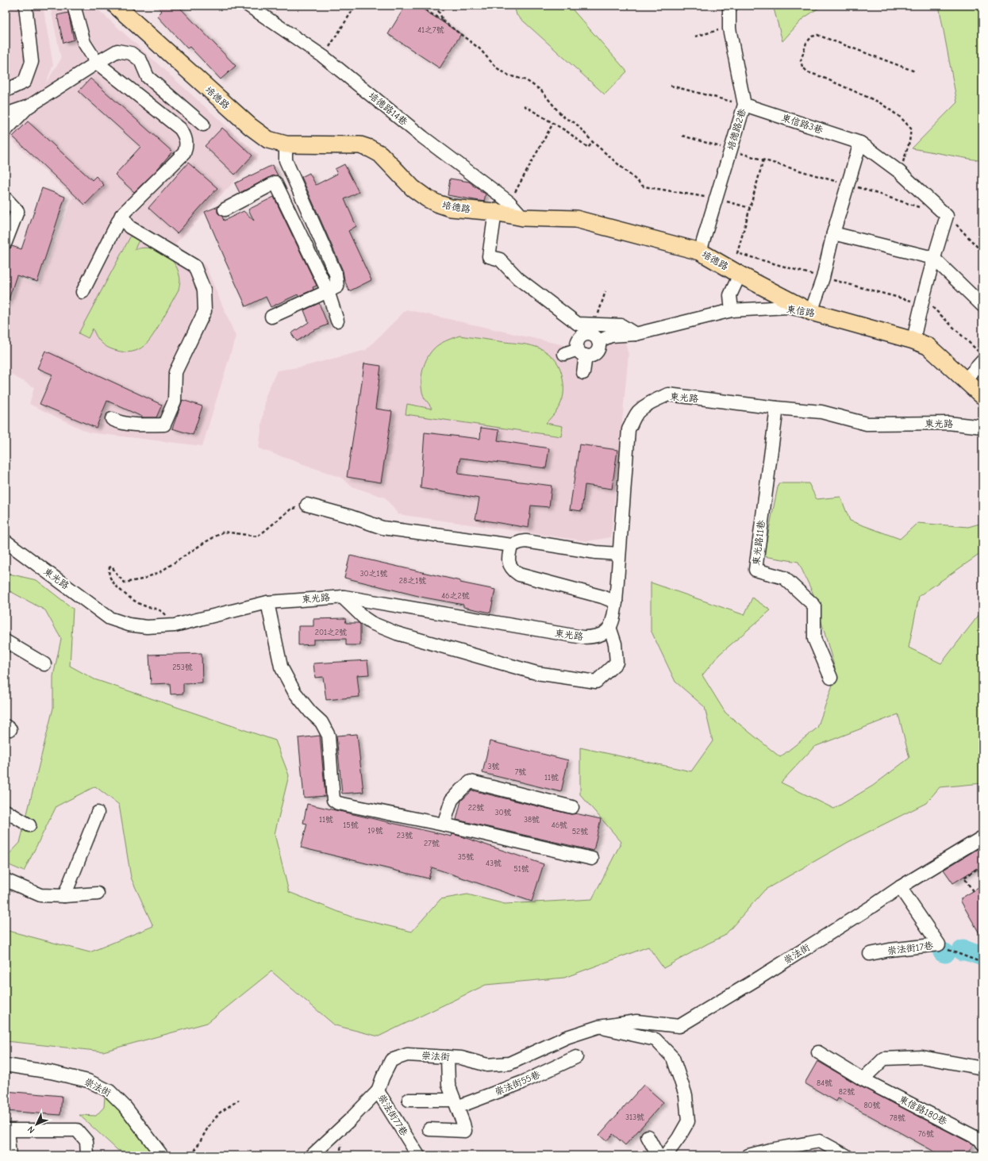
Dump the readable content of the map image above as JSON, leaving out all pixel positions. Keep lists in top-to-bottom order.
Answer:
{
  "streets": {
    "main road": ["培德路", "東信路"],
    "street": [
      "培德路14巷",
      "東信路3巷",
      "培德路2巷",
      "東光路",
      "東光路11巷",
      "崇法街17巷",
      "崇法街",
      "崇法街55巷",
      "東信路180巷",
      "崇法街77巷"
    ]
  },
  "crossings": [
    ["培德路", "培德路14巷"],
    ["培德路", "培德路2巷"],
    ["培德路", "東信路"],
    ["東信路3巷", "培德路2巷"],
    ["東光路", "東光路11巷"],
    ["崇法街17巷", "崇法街"],
    ["崇法街", "崇法街77巷"]
  ],
  "house_numbers": [
    "41之7號",
    "30之1號",
    "28之1號",
    "46之2號",
    "201之2號",
    "253號",
    "3號",
    "7號",
    "11號",
    "22號",
    "30號",
    "11號",
    "38號",
    "15號",
    "46號",
    "19號",
    "52號",
    "23號",
    "27號",
    "35號",
    "43號",
    "51號",
    "84號",
    "82號",
    "80號",
    "313號",
    "78號",
    "76號"
  ],
  "north": "bottom left"
}
